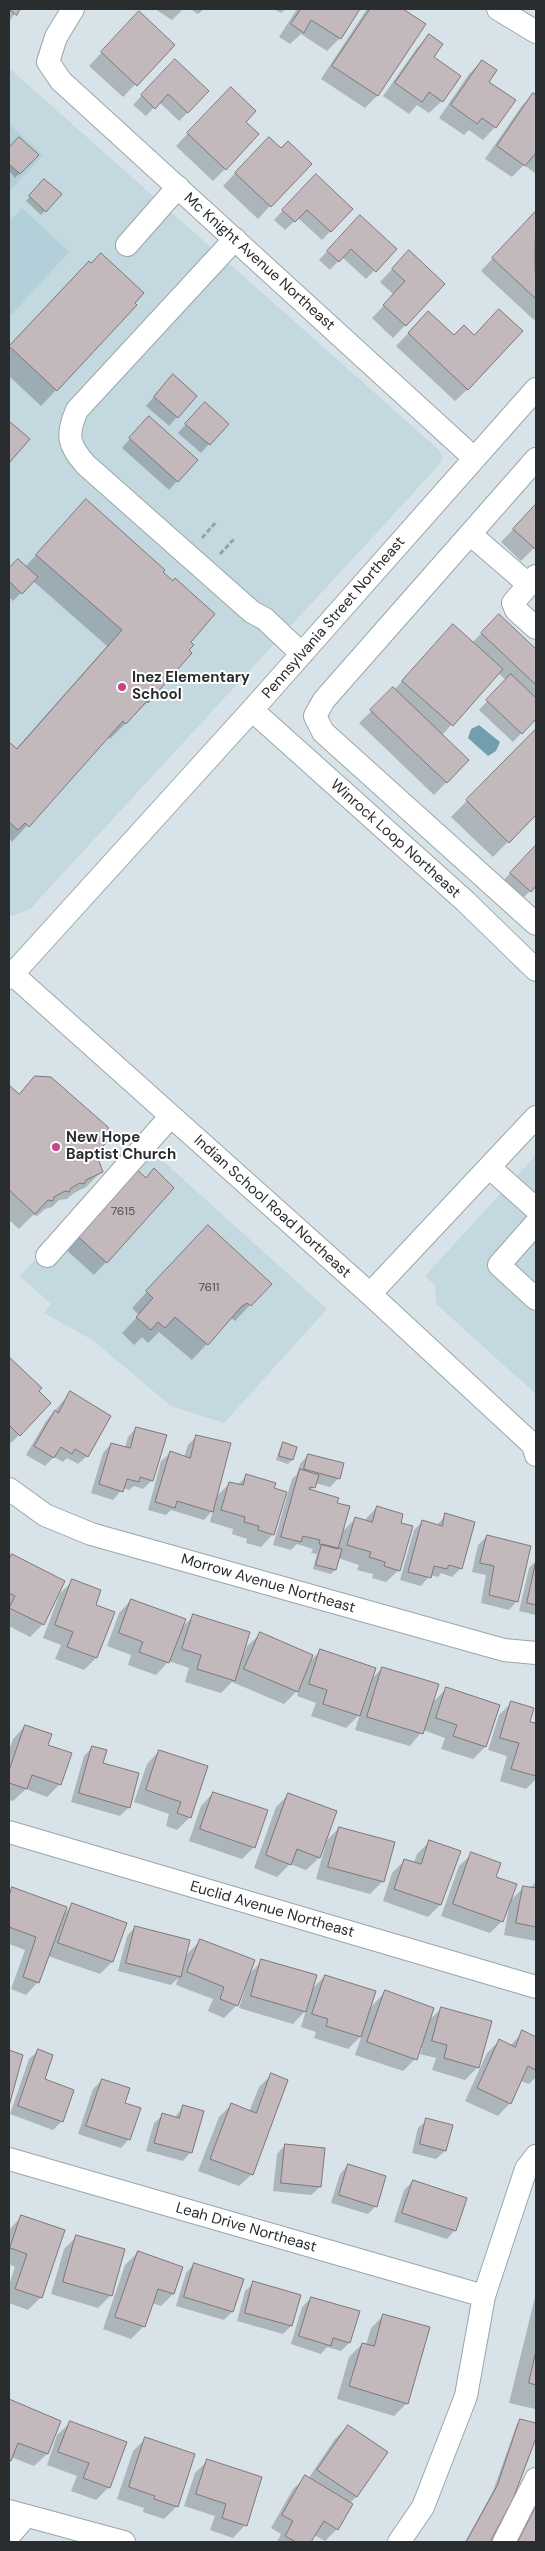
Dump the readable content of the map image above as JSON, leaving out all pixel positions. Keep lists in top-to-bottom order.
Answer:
{
  "streets": {
    "street": [
      "Mc Knight Avenue Northeast",
      "Pennsylvania Street Northeast",
      "Winrock Loop Northeast",
      "Indian School Road Northeast",
      "Morrow Avenue Northeast",
      "Euclid Avenue Northeast",
      "Leah Drive Northeast"
    ]
  },
  "crossings": [
    ["Mc Knight Avenue Northeast", "Pennsylvania Street Northeast"],
    ["Pennsylvania Street Northeast", "Winrock Loop Northeast"],
    ["Pennsylvania Street Northeast", "Indian School Road Northeast"]
  ],
  "places": ["Inez Elementary School", "New Hope Baptist Church"],
  "house_numbers": ["7615", "7611"]
}
